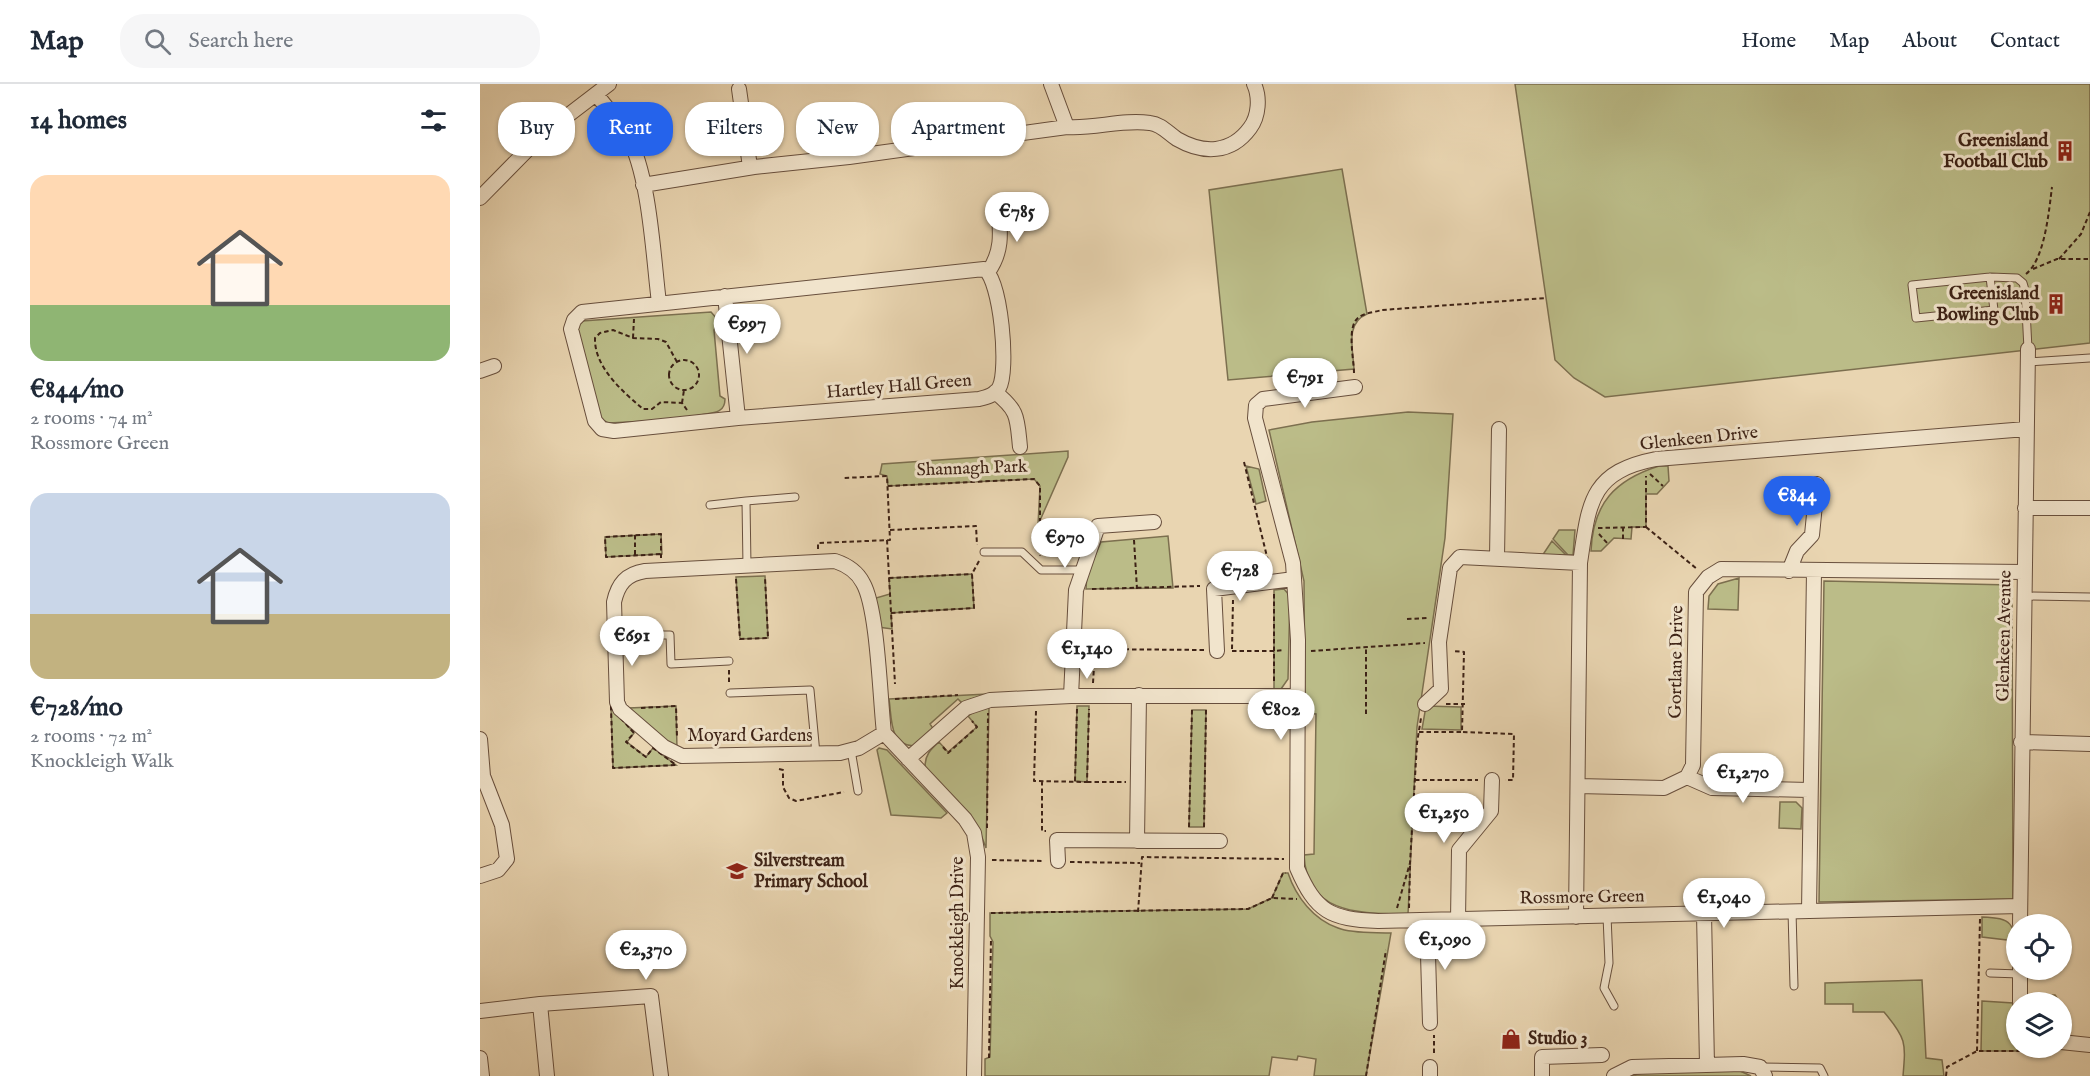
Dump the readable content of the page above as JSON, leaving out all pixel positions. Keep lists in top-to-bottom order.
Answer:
{
  "streets": {
    "street": [
      "Hartley Hall Green",
      "Glenkeen Drive",
      "Glenkeen Avenue",
      "Gortlane Drive",
      "Moyard Gardens",
      "Rossmore Green",
      "Knockleigh Drive"
    ],
    "path": ["Shannagh Park"]
  },
  "crossings": [
    ["Glenkeen Drive", "Glenkeen Avenue"],
    ["Glenkeen Drive", "Rossmore Green"],
    ["Glenkeen Avenue", "Gortlane Drive"],
    ["Glenkeen Avenue", "Rossmore Green"],
    ["Moyard Gardens", "Knockleigh Drive"]
  ],
  "places": {
    "building": ["Greenisland Football Club", "Greenisland Bowling Club"],
    "school or university": ["Silverstream Primary School"],
    "shop": ["Studio 3"]
  },
  "page": {
    "header": "Map",
    "search": "Search here",
    "nav": [
      "Home",
      "Map",
      "About",
      "Contact"
    ],
    "heading": "14 homes",
    "chip": [
      "Buy",
      "Rent",
      "Filters",
      "New",
      "Apartment"
    ],
    "list": [
      {
        "name": "€844/mo",
        "note": "2 rooms · 74 m² · Rossmore Green"
      },
      {
        "name": "€728/mo",
        "note": "2 rooms · 72 m² · Knockleigh Walk"
      }
    ],
    "price": [
      "€785",
      "€997",
      "€791",
      "€844",
      "€970",
      "€728",
      "€691",
      "€1,140",
      "€802",
      "€1,270",
      "€1,250",
      "€1,040",
      "€1,090",
      "€2,370"
    ]
  }
}
